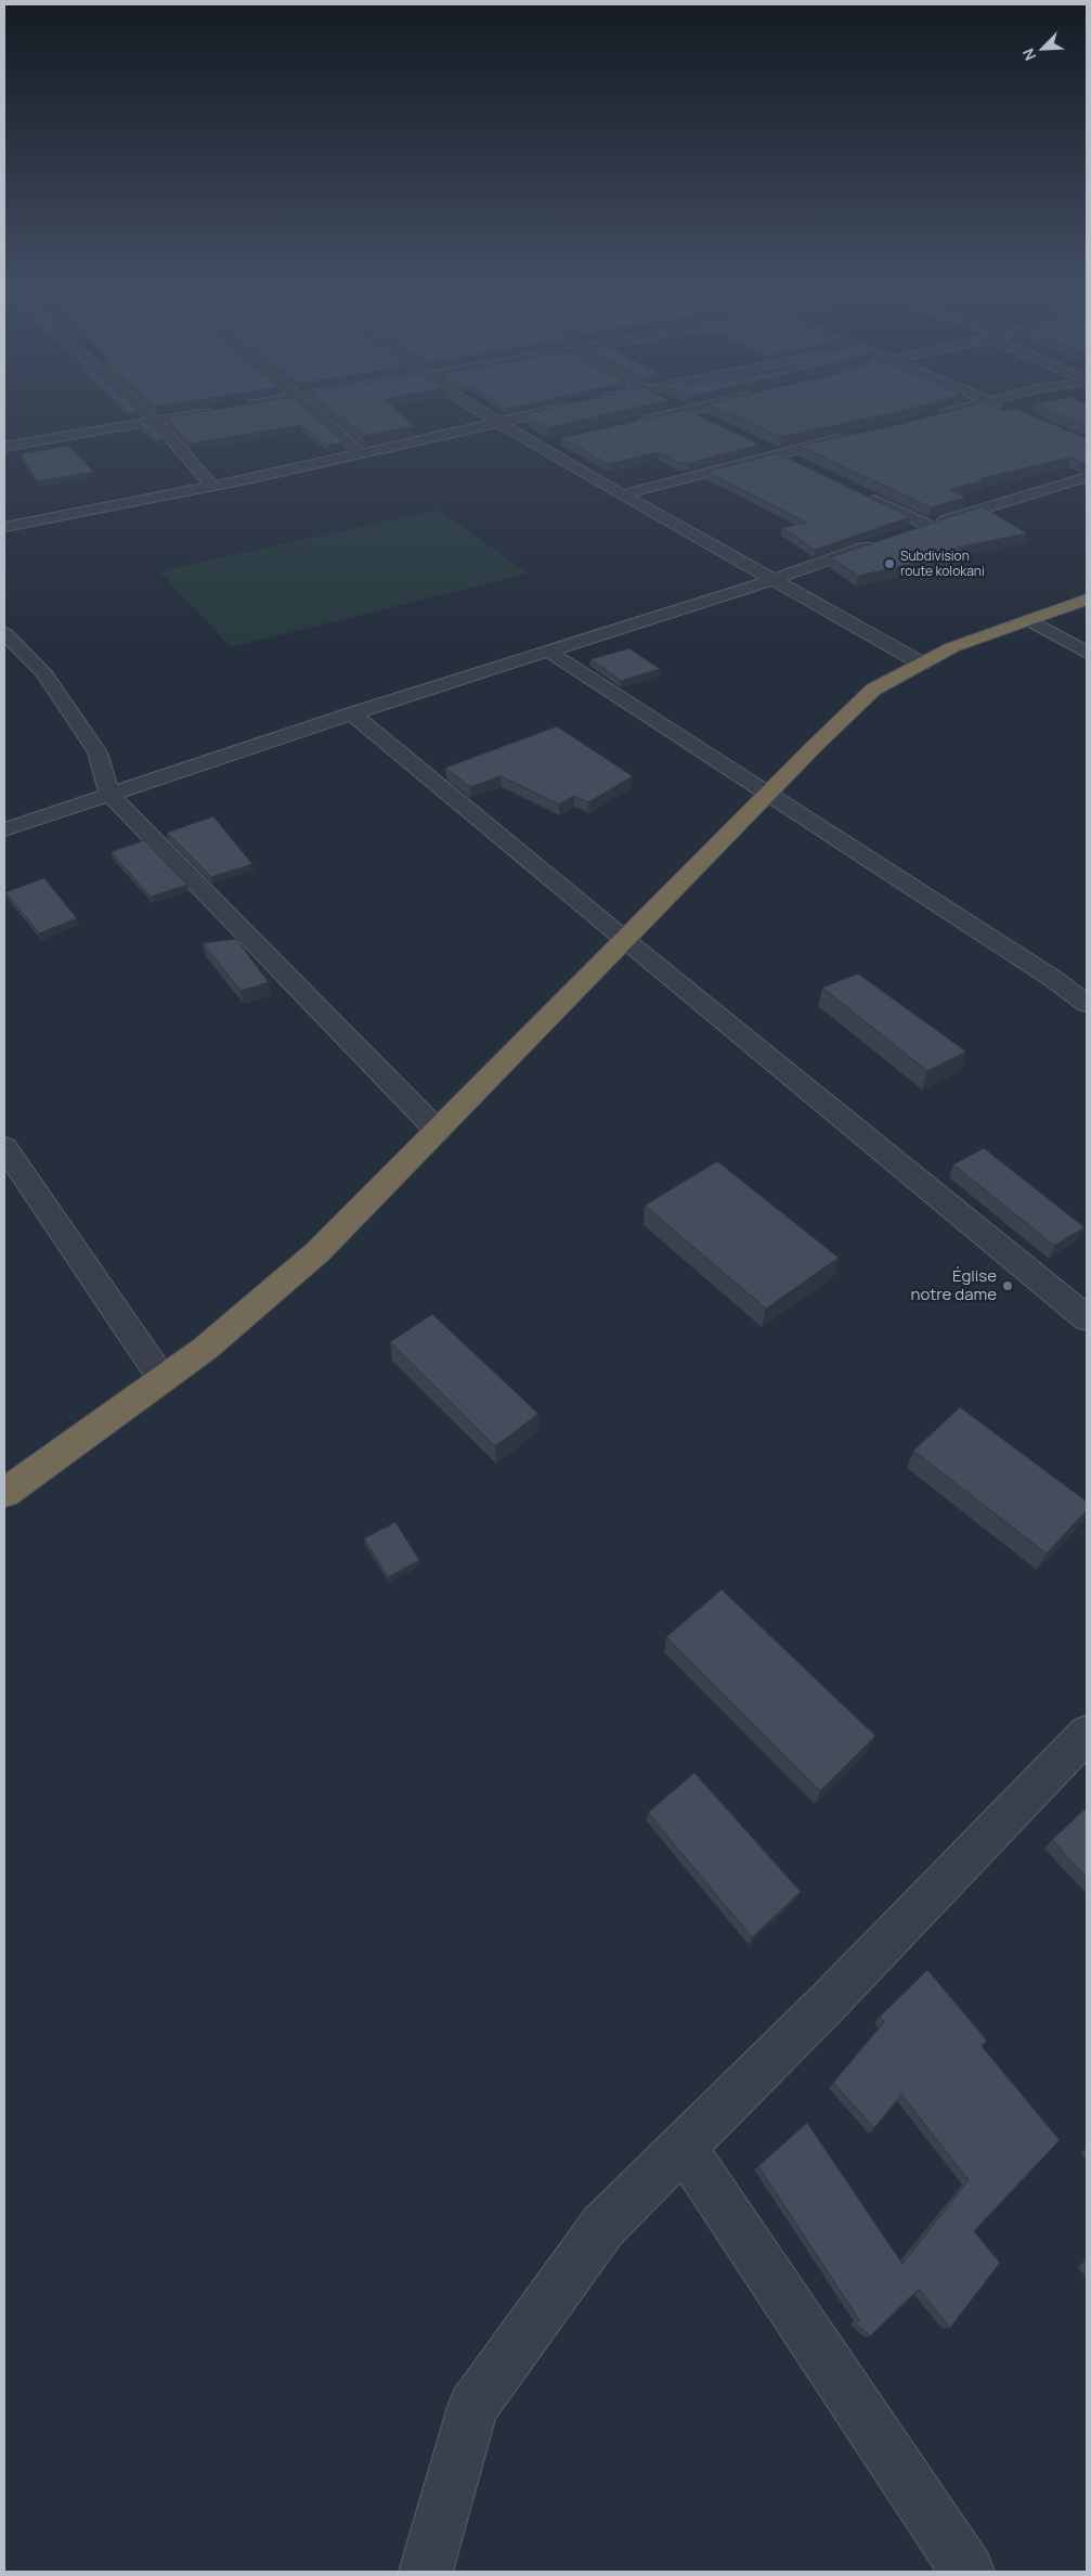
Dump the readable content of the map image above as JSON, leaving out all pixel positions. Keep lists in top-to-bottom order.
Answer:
{
  "places": ["Subdivision route kolokani", "Église notre dame"],
  "north": "bottom left"
}
